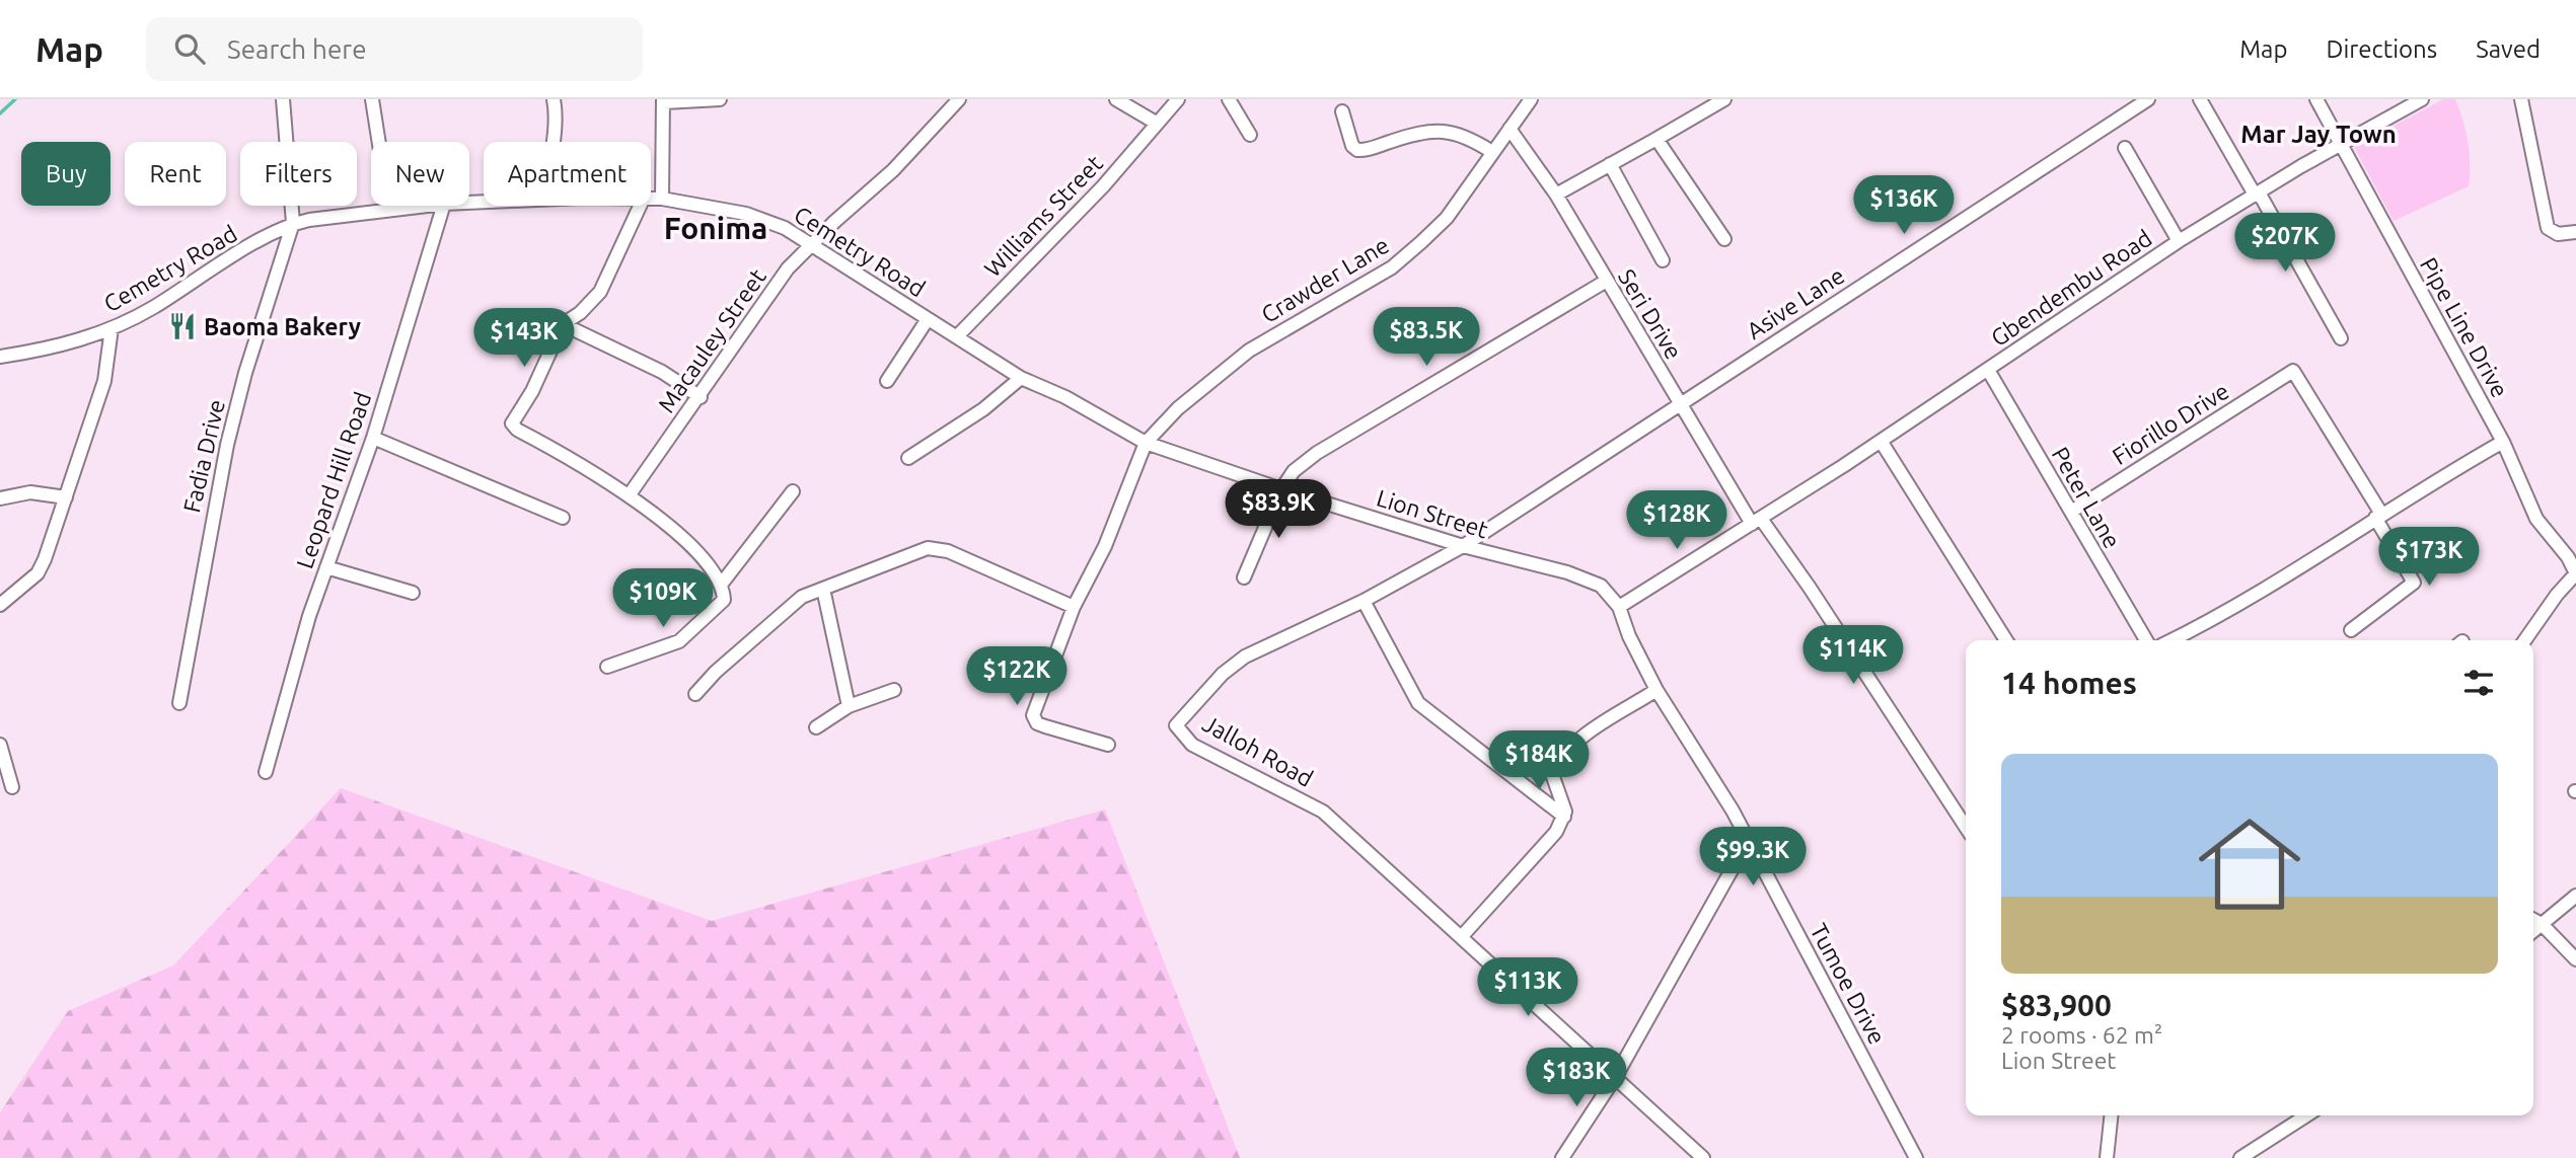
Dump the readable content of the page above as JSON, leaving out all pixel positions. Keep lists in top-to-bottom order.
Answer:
{
  "streets": {
    "street": [
      "Williams Street",
      "Cemetry Road",
      "Crawder Lane",
      "Gbendembu Road",
      "Asive Lane",
      "Seri Drive",
      "Pipe Line Drive",
      "Macauley Street",
      "Fiorillo Drive",
      "Fadia Drive",
      "Leopard Hill Road",
      "Peter Lane",
      "Lion Street",
      "Jalloh Road",
      "Tumoe Drive"
    ]
  },
  "crossings": [
    ["Williams Street", "Cemetry Road"],
    ["Cemetry Road", "Crawder Lane"],
    ["Cemetry Road", "Macauley Street"],
    ["Cemetry Road", "Fadia Drive"],
    ["Cemetry Road", "Lion Street"],
    ["Crawder Lane", "Seri Drive"],
    ["Crawder Lane", "Lion Street"],
    ["Gbendembu Road", "Seri Drive"],
    ["Gbendembu Road", "Pipe Line Drive"],
    ["Gbendembu Road", "Peter Lane"],
    ["Gbendembu Road", "Lion Street"],
    ["Gbendembu Road", "Tumoe Drive"],
    ["Asive Lane", "Seri Drive"],
    ["Asive Lane", "Jalloh Road"],
    ["Seri Drive", "Jalloh Road"],
    ["Fiorillo Drive", "Peter Lane"],
    ["Lion Street", "Jalloh Road"],
    ["Lion Street", "Tumoe Drive"]
  ],
  "districts": ["Mar Jay Town", "Fonima"],
  "places": {
    "restaurant": ["Baoma Bakery"]
  },
  "page": {
    "header": "Map",
    "search": "Search here",
    "nav": ["Map", "Directions", "Saved"],
    "chip": [
      "Buy",
      "Rent",
      "Filters",
      "New",
      "Apartment"
    ],
    "price": [
      "$136K",
      "$207K",
      "$83.5K",
      "$143K",
      "$83.9K",
      "$128K",
      "$173K",
      "$109K",
      "$114K",
      "$122K",
      "$184K",
      "$99.3K",
      "$113K",
      "$183K"
    ],
    "heading": "14 homes",
    "list": [
      {
        "name": "$83,900",
        "note": "2 rooms · 62 m² · Lion Street"
      }
    ]
  }
}
